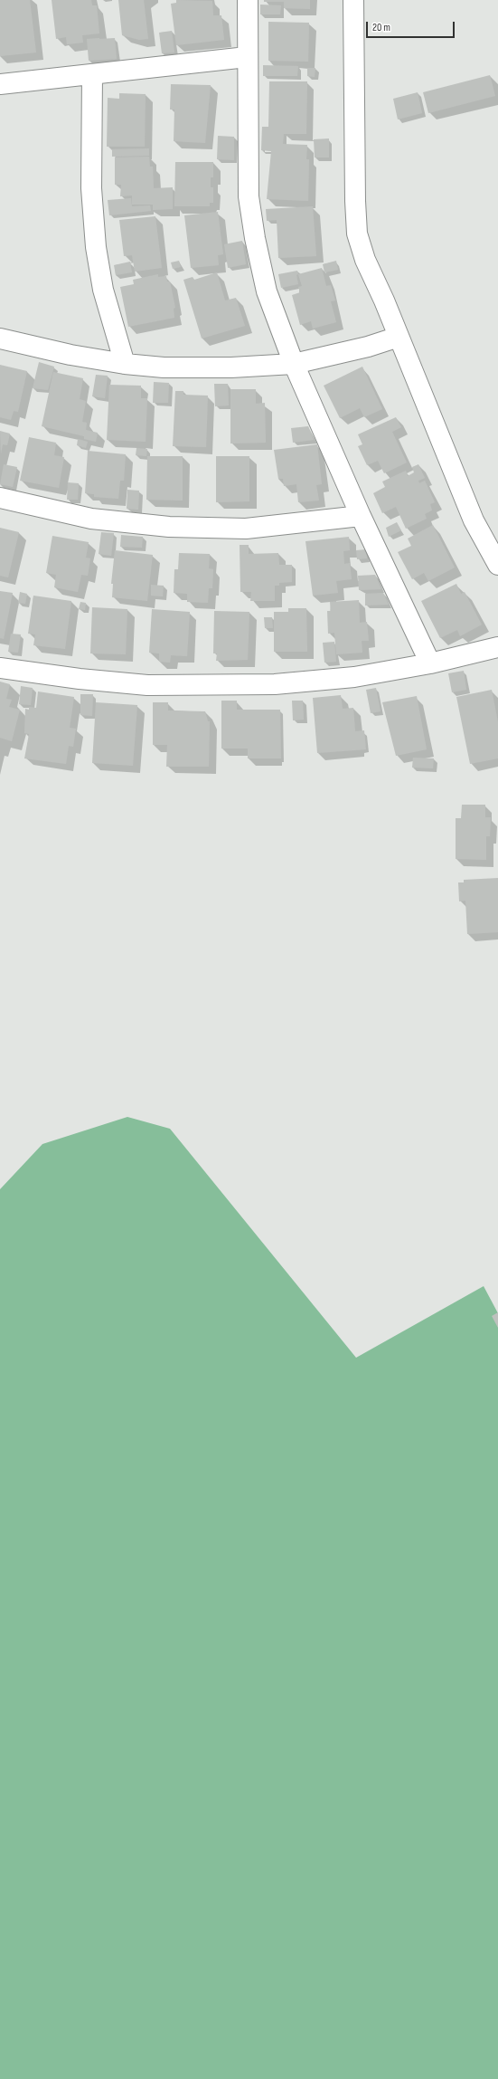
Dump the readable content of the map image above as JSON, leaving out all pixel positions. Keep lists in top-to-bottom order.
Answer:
{
  "scale_bar": "20 m"
}
